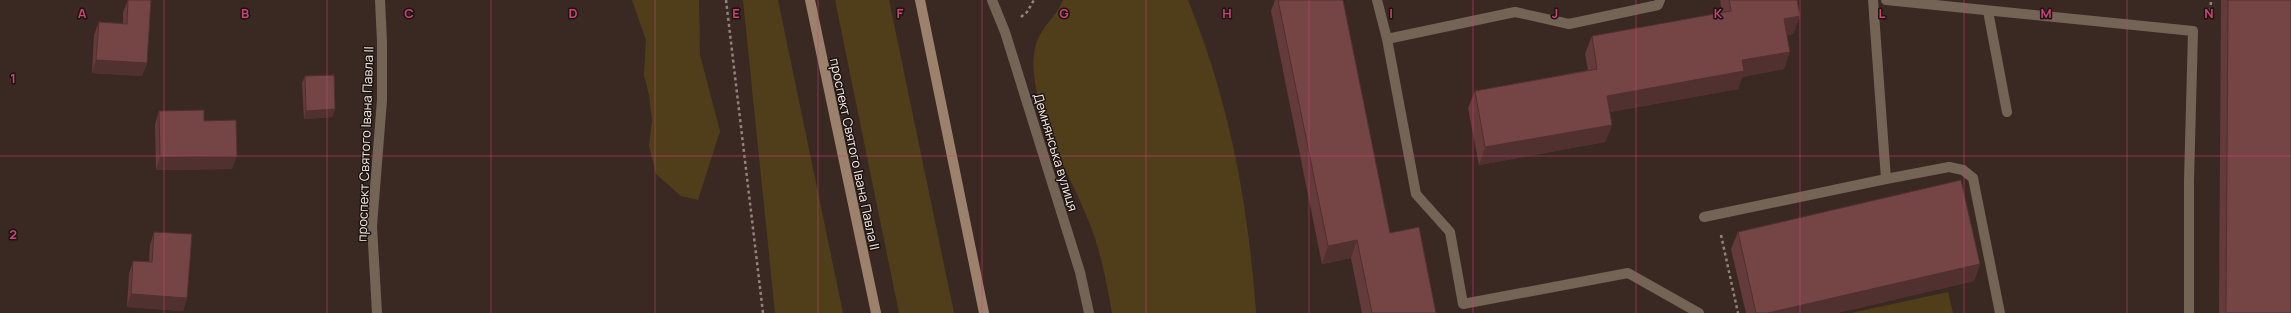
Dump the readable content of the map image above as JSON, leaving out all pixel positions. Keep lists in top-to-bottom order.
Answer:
{
  "streets": {
    "main road": ["проспект Святого Івана Павла II"],
    "street": ["Демнянська вулиця"]
  },
  "grid": {
    "columns": [
      "A",
      "B",
      "C",
      "D",
      "E",
      "F",
      "G",
      "H",
      "I",
      "J",
      "K",
      "L",
      "M",
      "N"
    ],
    "rows": ["1", "2"]
  }
}
